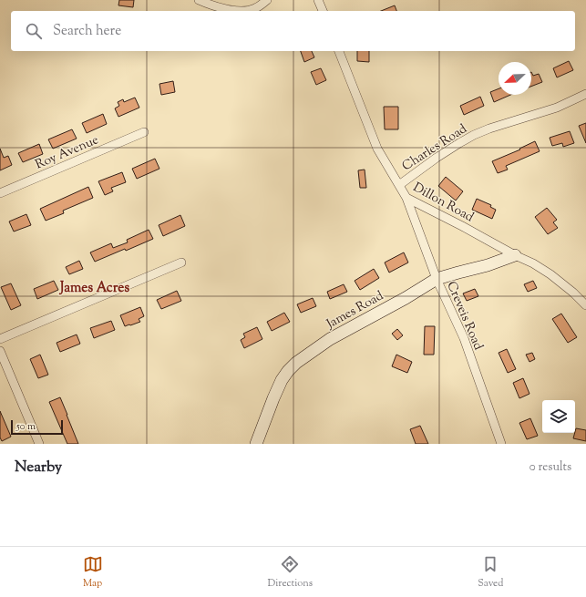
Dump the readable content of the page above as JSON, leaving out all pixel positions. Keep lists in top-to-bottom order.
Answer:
{
  "streets": {
    "street": [
      "Charles Road",
      "Roy Avenue",
      "Dillon Road",
      "James Road",
      "Creveis Road"
    ]
  },
  "crossings": [
    ["Charles Road", "Dillon Road"],
    ["Dillon Road", "James Road"],
    ["Dillon Road", "Creveis Road"],
    ["James Road", "Creveis Road"]
  ],
  "districts": ["James Acres"],
  "scale_bar": "50 m",
  "north": "bottom left",
  "page": {
    "search": "Search here",
    "scale": "50 m",
    "heading": ["Nearby", "0 results"],
    "nav": ["Map", "Directions", "Saved"]
  }
}
